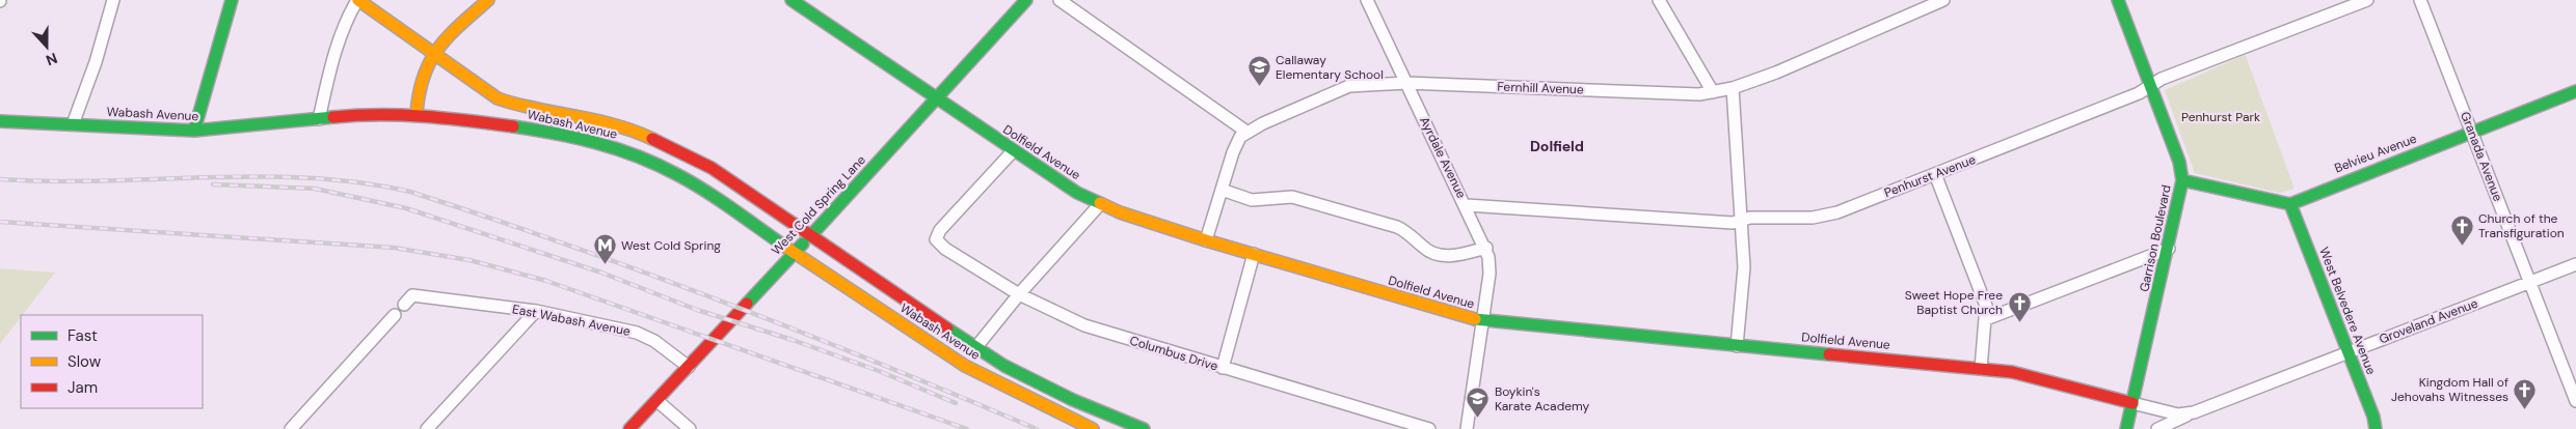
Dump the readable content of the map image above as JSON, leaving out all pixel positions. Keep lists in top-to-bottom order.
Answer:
{
  "streets": {
    "main road": [
      "Wabash Avenue",
      "Dolfield Avenue",
      "Belvieu Avenue",
      "West Cold Spring Lane",
      "Garrison Boulevard",
      "West Belvedere Avenue"
    ],
    "street": [
      "Fernhill Avenue",
      "Granada Avenue",
      "Ayrdale Avenue",
      "Penhurst Avenue",
      "East Wabash Avenue",
      "Groveland Avenue",
      "Columbus Drive"
    ]
  },
  "crossings": [
    ["Fernhill Avenue", "Ayrdale Avenue"],
    ["Wabash Avenue", "West Cold Spring Lane"],
    ["Dolfield Avenue", "Ayrdale Avenue"],
    ["Dolfield Avenue", "West Cold Spring Lane"],
    ["Dolfield Avenue", "Garrison Boulevard"],
    ["Dolfield Avenue", "Groveland Avenue"],
    ["Dolfield Avenue", "Columbus Drive"],
    ["Belvieu Avenue", "Granada Avenue"],
    ["Belvieu Avenue", "West Belvedere Avenue"],
    ["Granada Avenue", "Groveland Avenue"],
    ["Ayrdale Avenue", "Penhurst Avenue"],
    ["Penhurst Avenue", "Garrison Boulevard"],
    ["West Cold Spring Lane", "East Wabash Avenue"],
    ["Garrison Boulevard", "Groveland Avenue"],
    ["West Belvedere Avenue", "Groveland Avenue"]
  ],
  "districts": ["Dolfield"],
  "parks": ["Penhurst Park"],
  "places": {
    "school or university": ["Callaway Elementary School", "Boykin's Karate Academy"],
    "church": ["Church of the Transfiguration", "Sweet Hope Free Baptist Church", "Kingdom Hall of Jehovahs Witnesses"],
    "metro station": ["West Cold Spring"]
  },
  "legend": ["Fast", "Slow", "Jam"],
  "north": "bottom"
}
